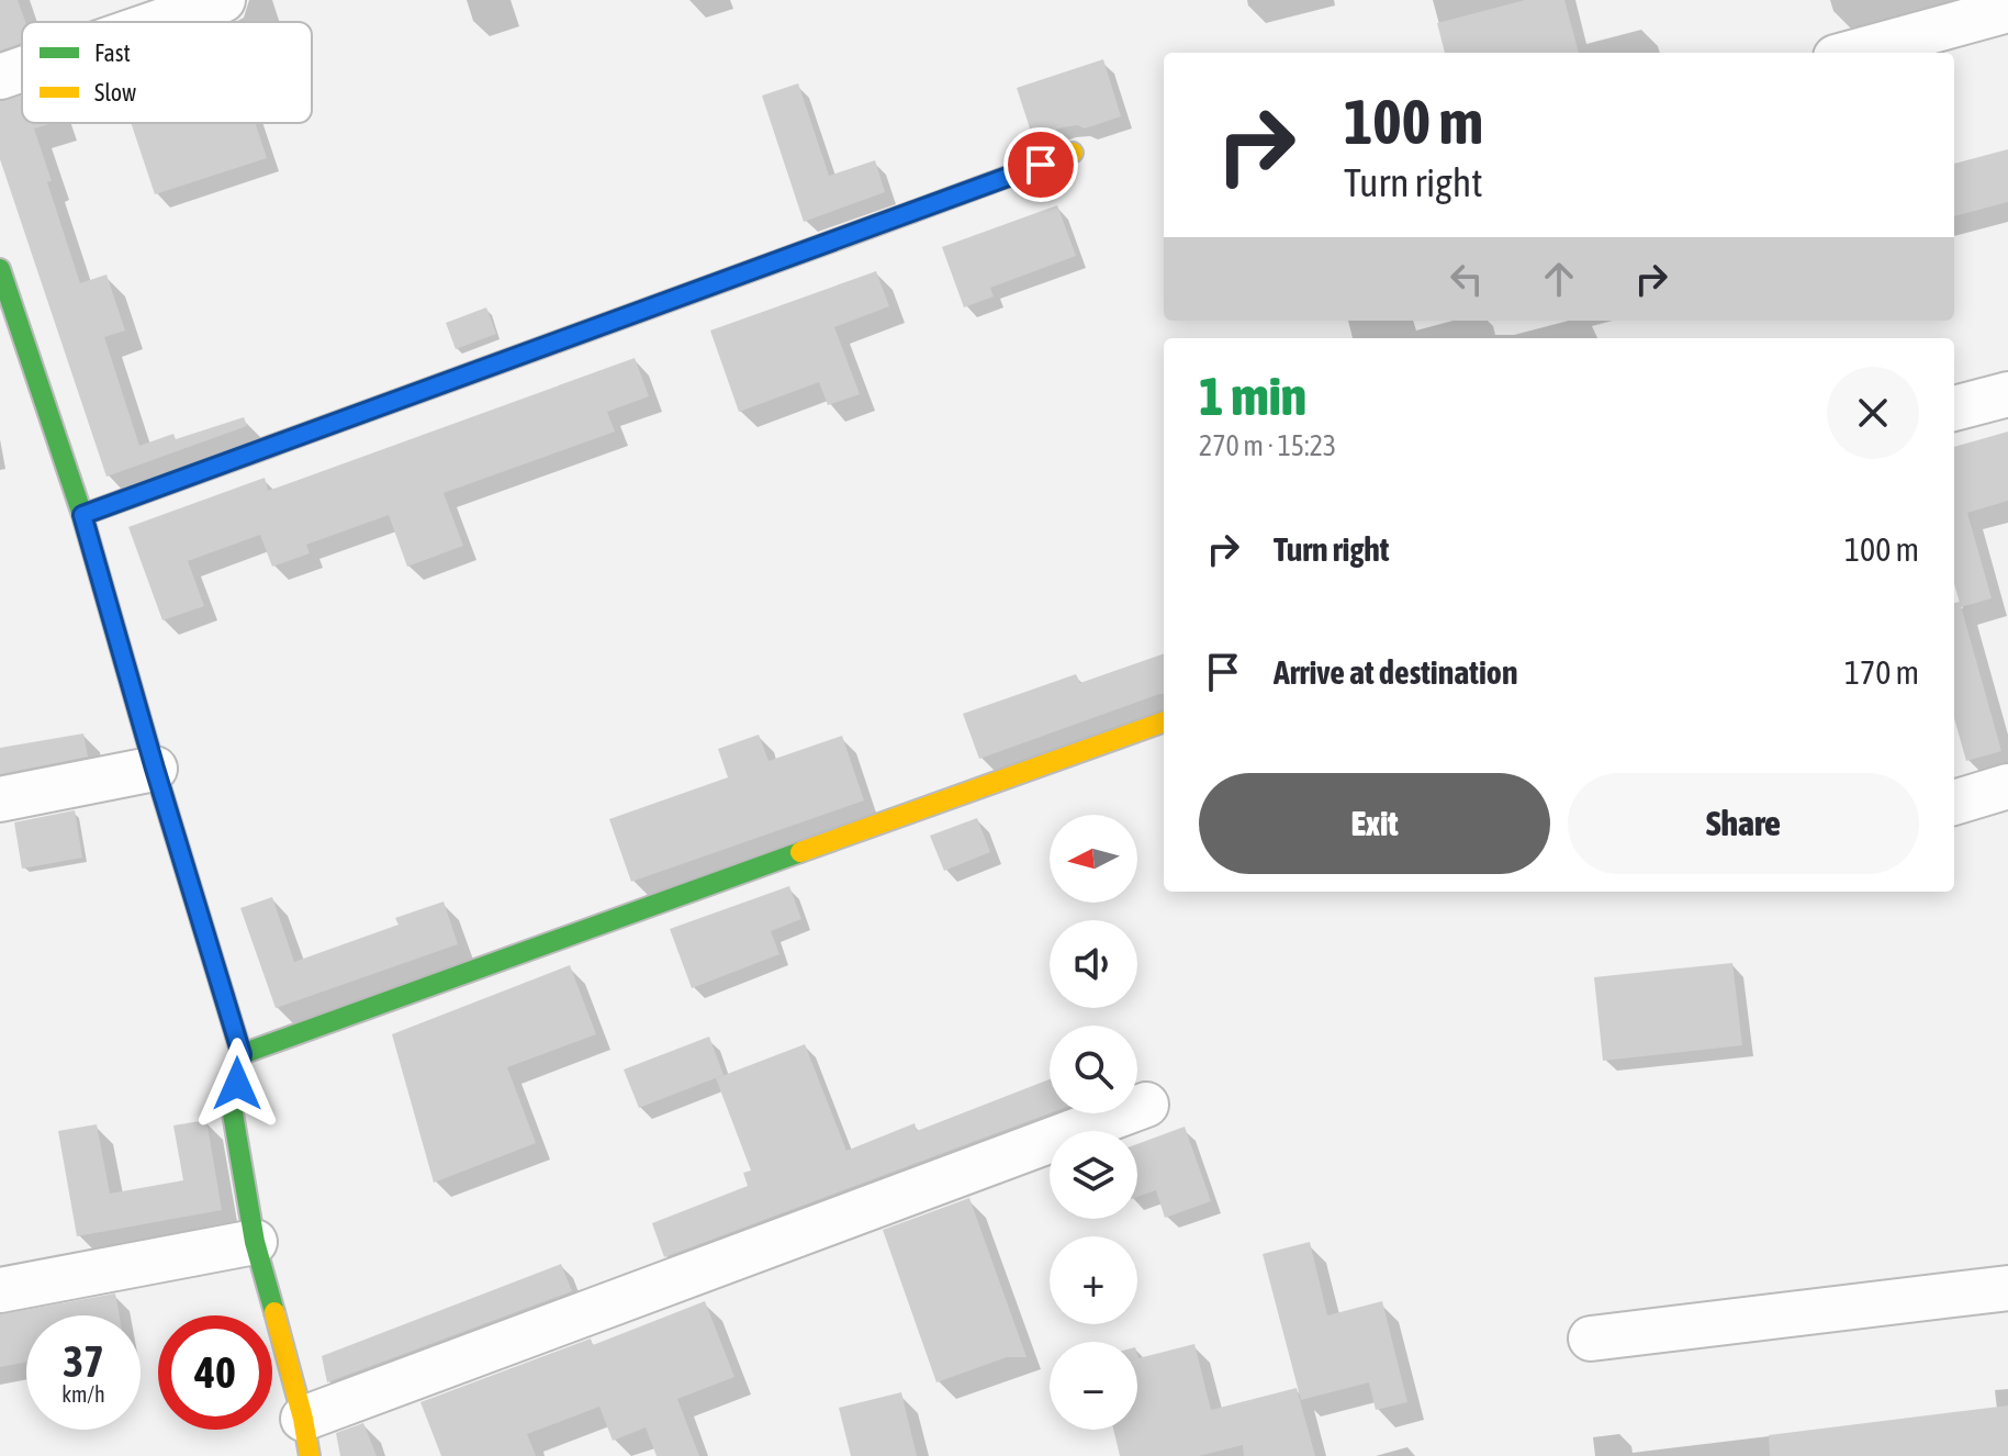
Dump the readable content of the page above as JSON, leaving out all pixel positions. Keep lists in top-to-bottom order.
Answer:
{
  "legend": ["Fast", "Slow"],
  "north": "left",
  "page": {
    "turn": ["100 m", "Turn right"],
    "heading": ["1 min", "270 m · 15:23"],
    "list": [
      {
        "name": "Turn right",
        "value": "100 m"
      },
      {
        "name": "Arrive at destination",
        "value": "170 m"
      }
    ],
    "buttons": ["Exit", "Share"],
    "map_buttons": ["+", "−"],
    "speed": "37 km/h",
    "limit": "40"
  }
}
